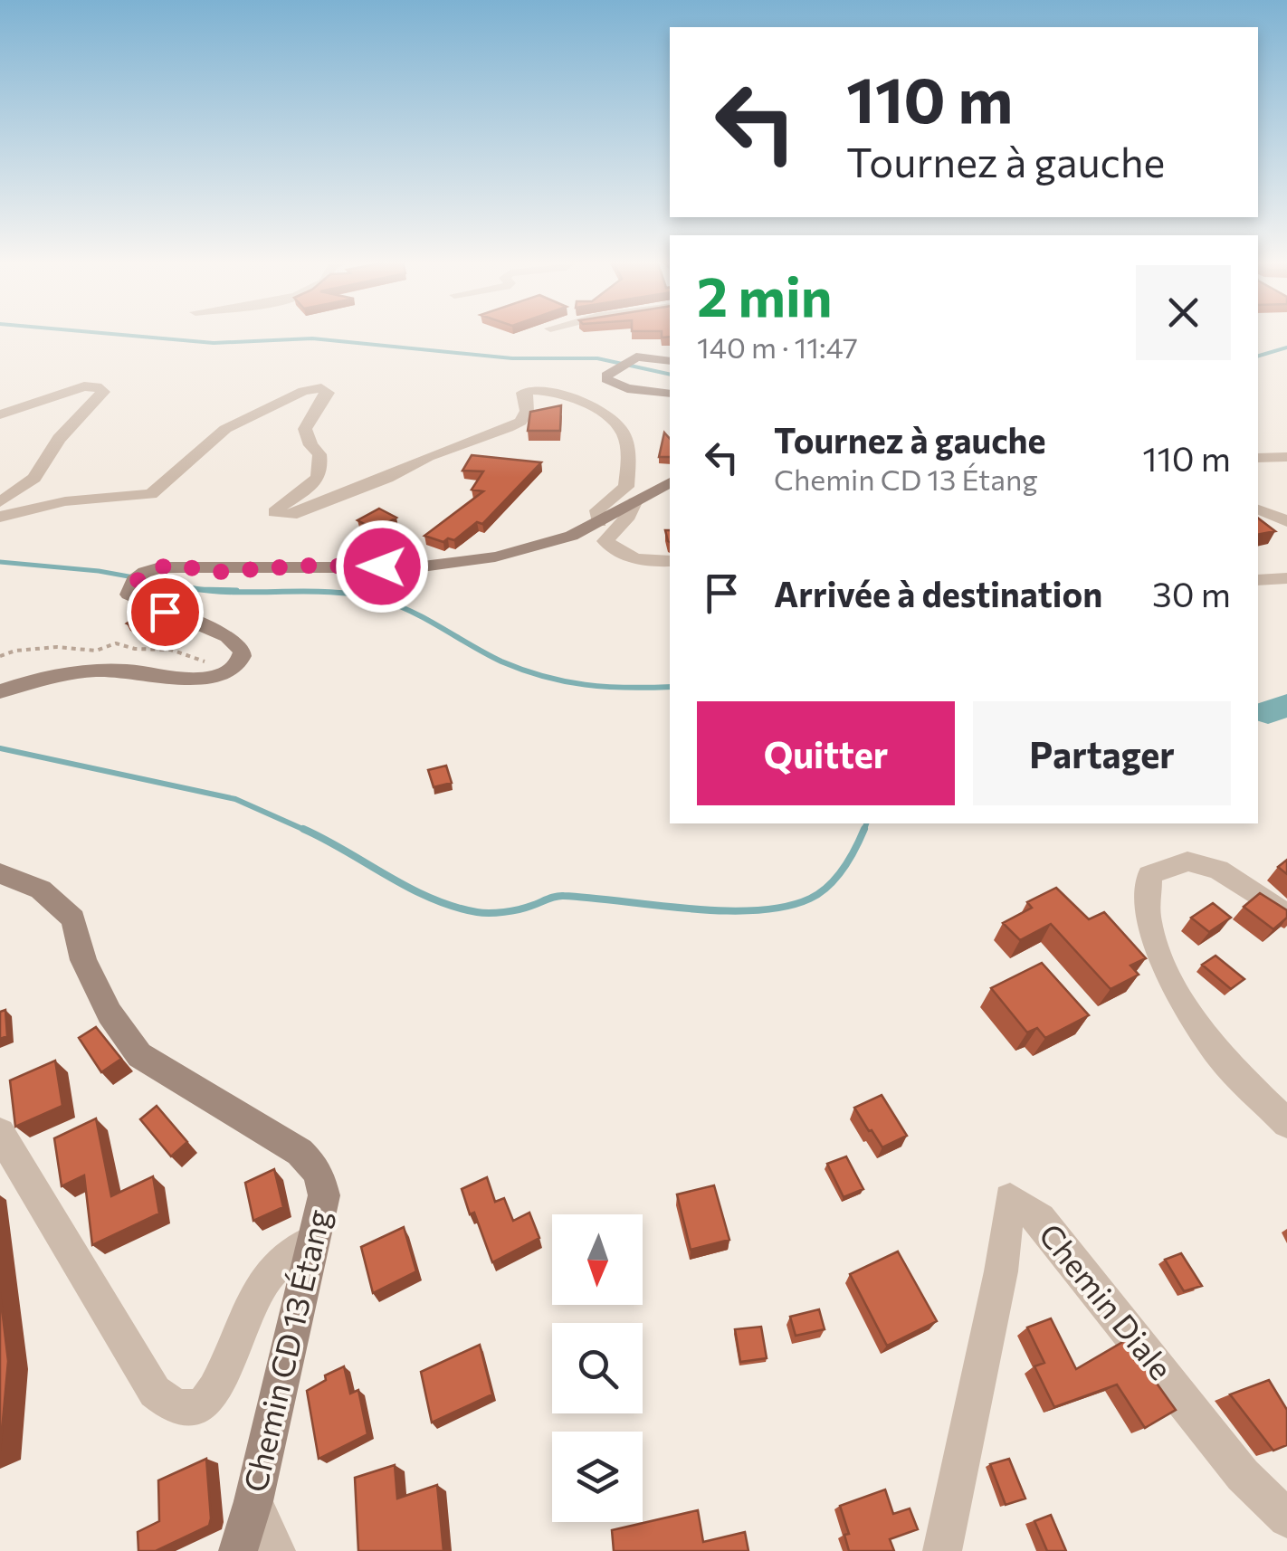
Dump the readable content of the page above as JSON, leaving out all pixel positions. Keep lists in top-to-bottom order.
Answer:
{
  "streets": {
    "main road": ["Chemin CD 13 Étang"],
    "street": ["Chemin Diale"]
  },
  "north": "bottom",
  "page": {
    "turn": ["110 m", "Tournez à gauche"],
    "heading": ["2 min", "140 m · 11:47"],
    "list": [
      {
        "name": "Tournez à gauche",
        "note": "Chemin CD 13 Étang",
        "value": "110 m"
      },
      {
        "name": "Arrivée à destination",
        "value": "30 m"
      }
    ],
    "buttons": ["Quitter", "Partager"]
  }
}
